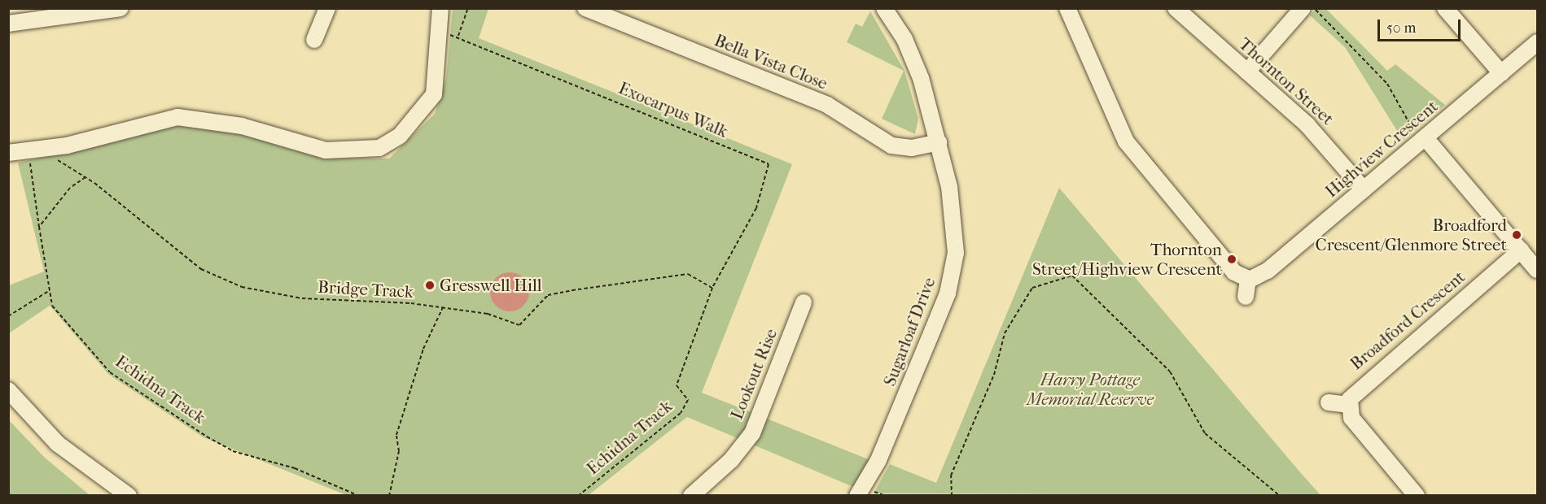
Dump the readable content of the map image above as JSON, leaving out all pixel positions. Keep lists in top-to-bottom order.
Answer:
{
  "streets": {
    "street": [
      "Bella Vista Close",
      "Thornton Street",
      "Highview Crescent",
      "Broadford Crescent",
      "Sugarloaf Drive",
      "Lookout Rise"
    ],
    "path": ["Exocarpus Walk", "Bridge Track", "Echidna Track"]
  },
  "crossings": [
    ["Bella Vista Close", "Sugarloaf Drive"],
    ["Thornton Street", "Highview Crescent"],
    ["Exocarpus Walk", "Bridge Track"],
    ["Exocarpus Walk", "Echidna Track"],
    ["Bridge Track", "Echidna Track"]
  ],
  "parks": ["Harry Pottage Memorial Reserve"],
  "places": ["Broadford Crescent/Glenmore Street", "Thornton Street/Highview Crescent", "Gresswell Hill"],
  "scale_bar": "50 m"
}
